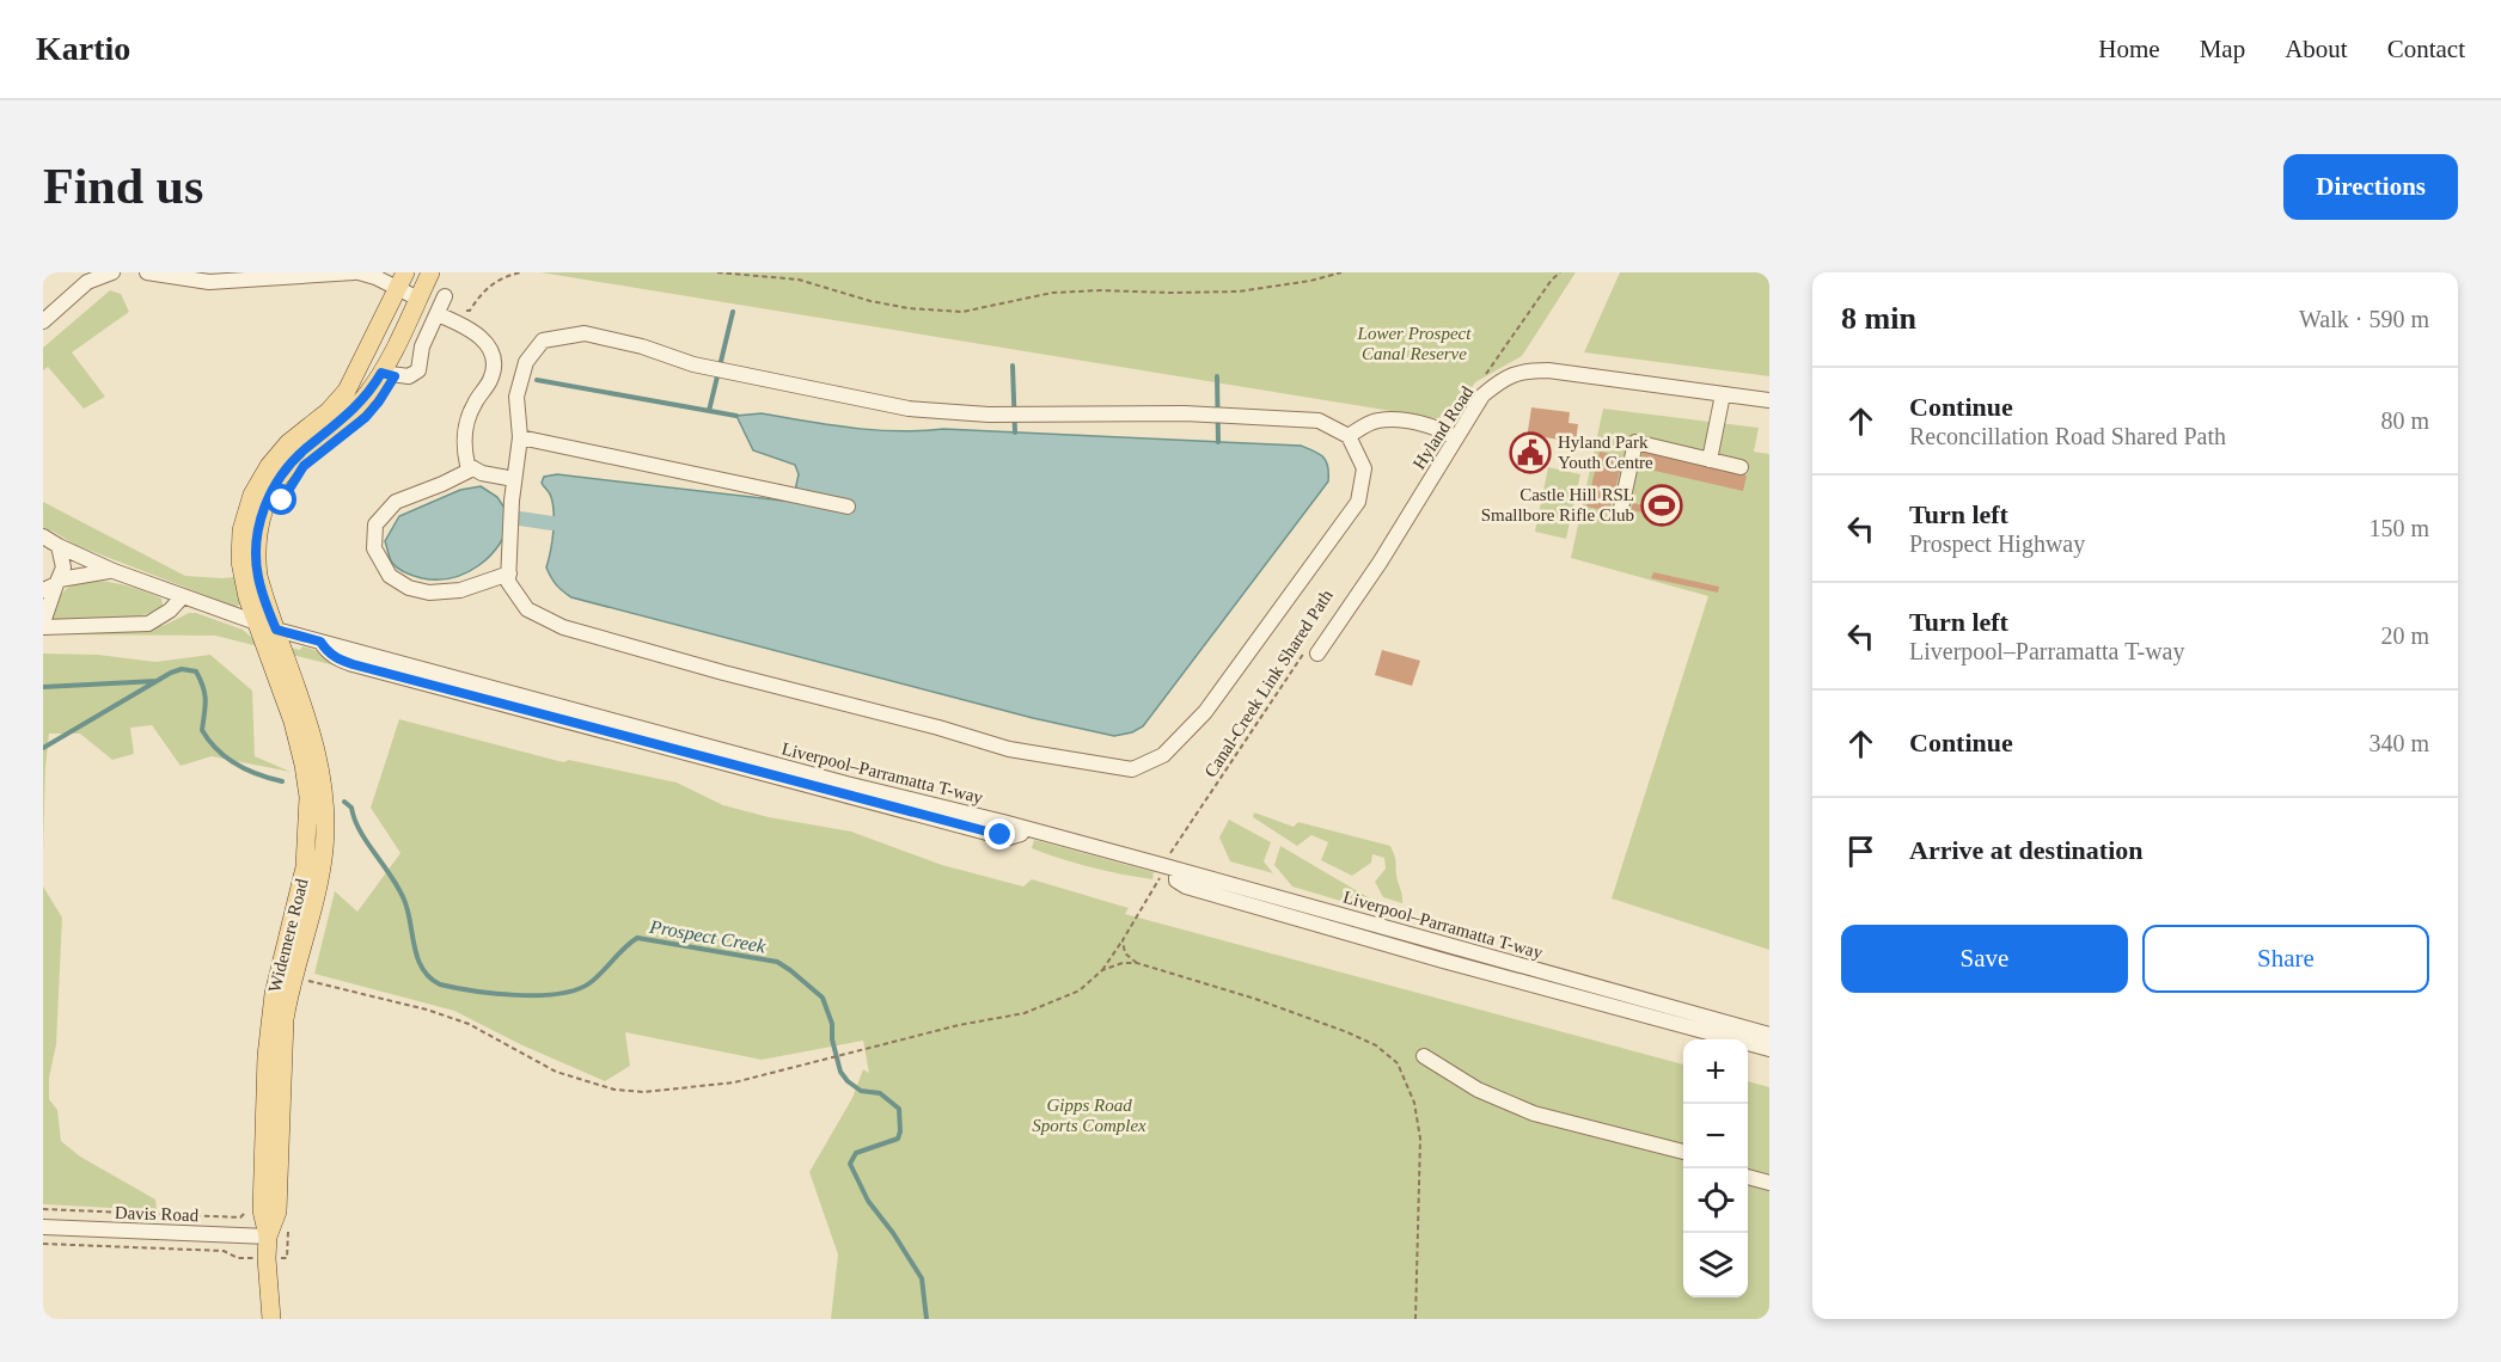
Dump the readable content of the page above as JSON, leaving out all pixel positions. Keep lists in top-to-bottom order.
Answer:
{
  "streets": {
    "main road": ["Widemere Road"],
    "street": ["Hyland Road", "Liverpool–Parramatta T-way", "Davis Road"],
    "path": ["Canal-Creek Link Shared Path"]
  },
  "crossings": [
    ["Hyland Road", "Canal-Creek Link Shared Path"],
    ["Canal-Creek Link Shared Path", "Liverpool–Parramatta T-way"],
    ["Liverpool–Parramatta T-way", "Widemere Road"],
    ["Widemere Road", "Davis Road"]
  ],
  "water": ["Prospect Creek"],
  "parks": ["Lower Prospect Canal Reserve", "Gipps Road Sports Complex"],
  "places": {
    "public building": ["Hyland Park Youth Centre"],
    "sports": ["Castle Hill RSL Smallbore Rifle Club"]
  },
  "page": {
    "header": "Kartio",
    "nav": [
      "Home",
      "Map",
      "About",
      "Contact"
    ],
    "buttons": [
      "Directions",
      ["Save", "Share"]
    ],
    "title": "Find us",
    "heading": ["8 min", "Walk · 590 m"],
    "list": [
      ["Continue", "Reconcillation Road Shared Path", "80 m"],
      ["Turn left", "Prospect Highway", "150 m"],
      ["Turn left", "Liverpool–Parramatta T-way", "20 m"],
      ["Continue", "340 m"],
      "Arrive at destination"
    ],
    "map_buttons": ["+", "−"]
  }
}
